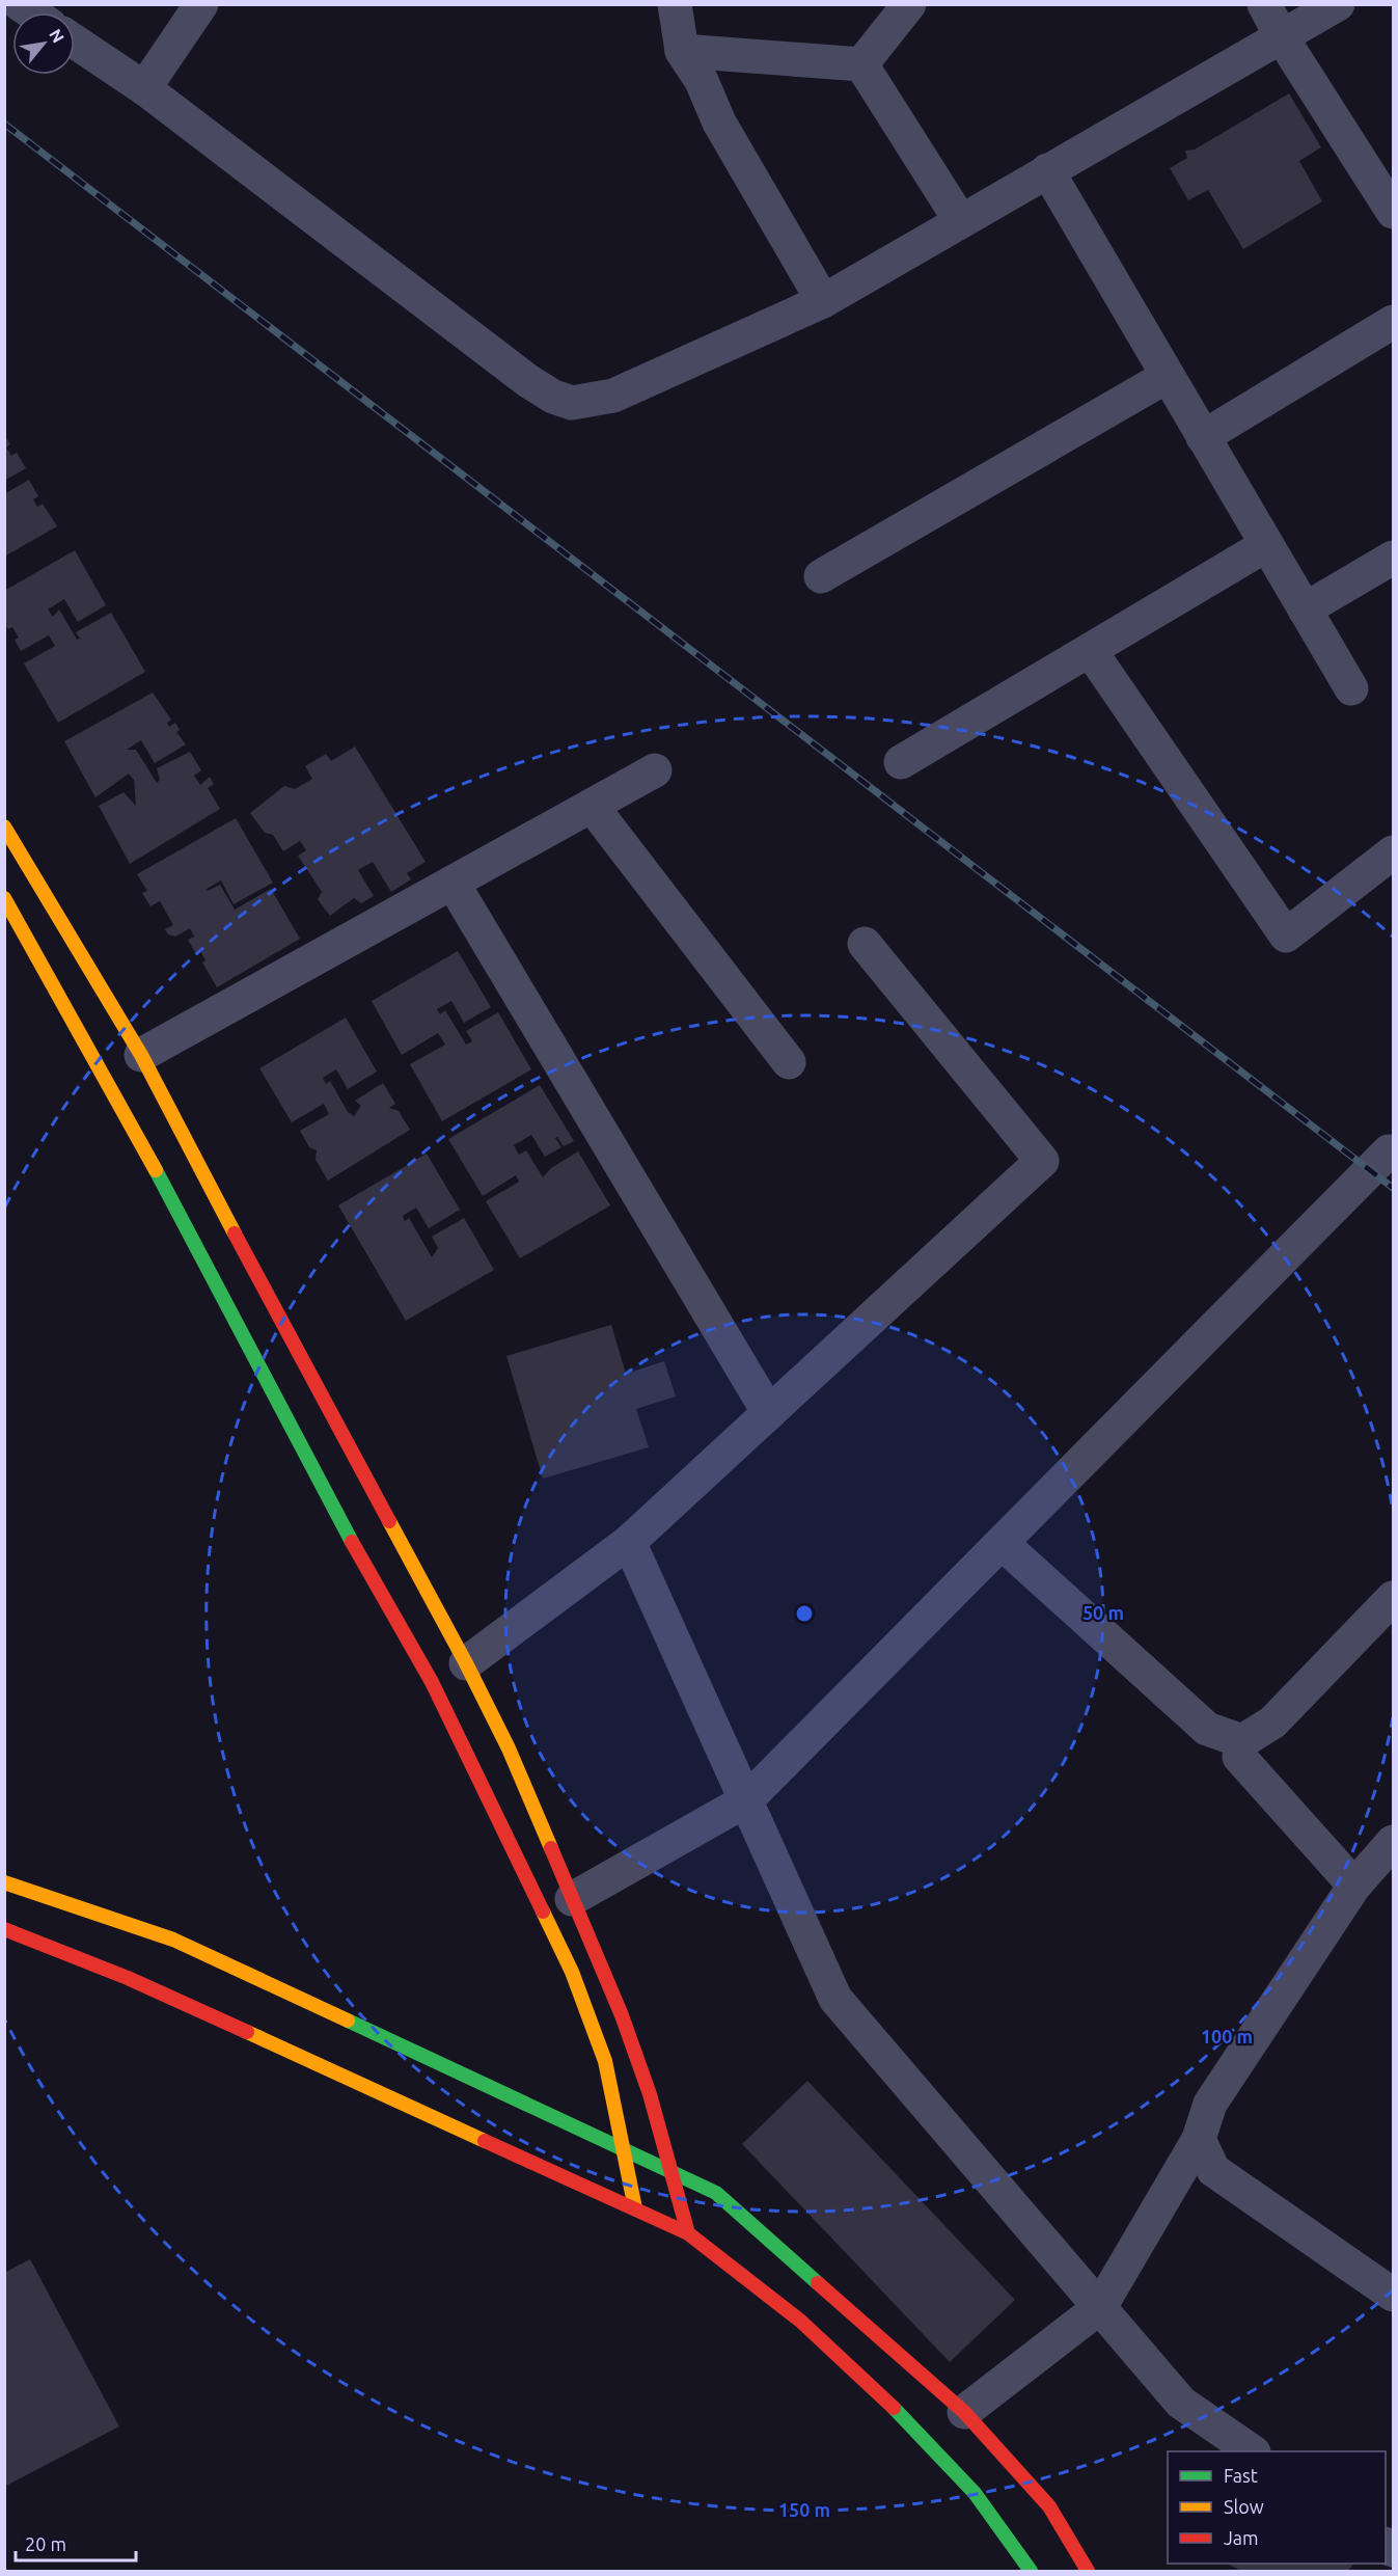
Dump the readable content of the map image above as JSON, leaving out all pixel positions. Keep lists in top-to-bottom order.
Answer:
{
  "legend": ["Fast", "Slow", "Jam"],
  "scale_bar": "20 m",
  "north": "top right",
  "rings": ["50 m", "100 m", "150 m"]
}
